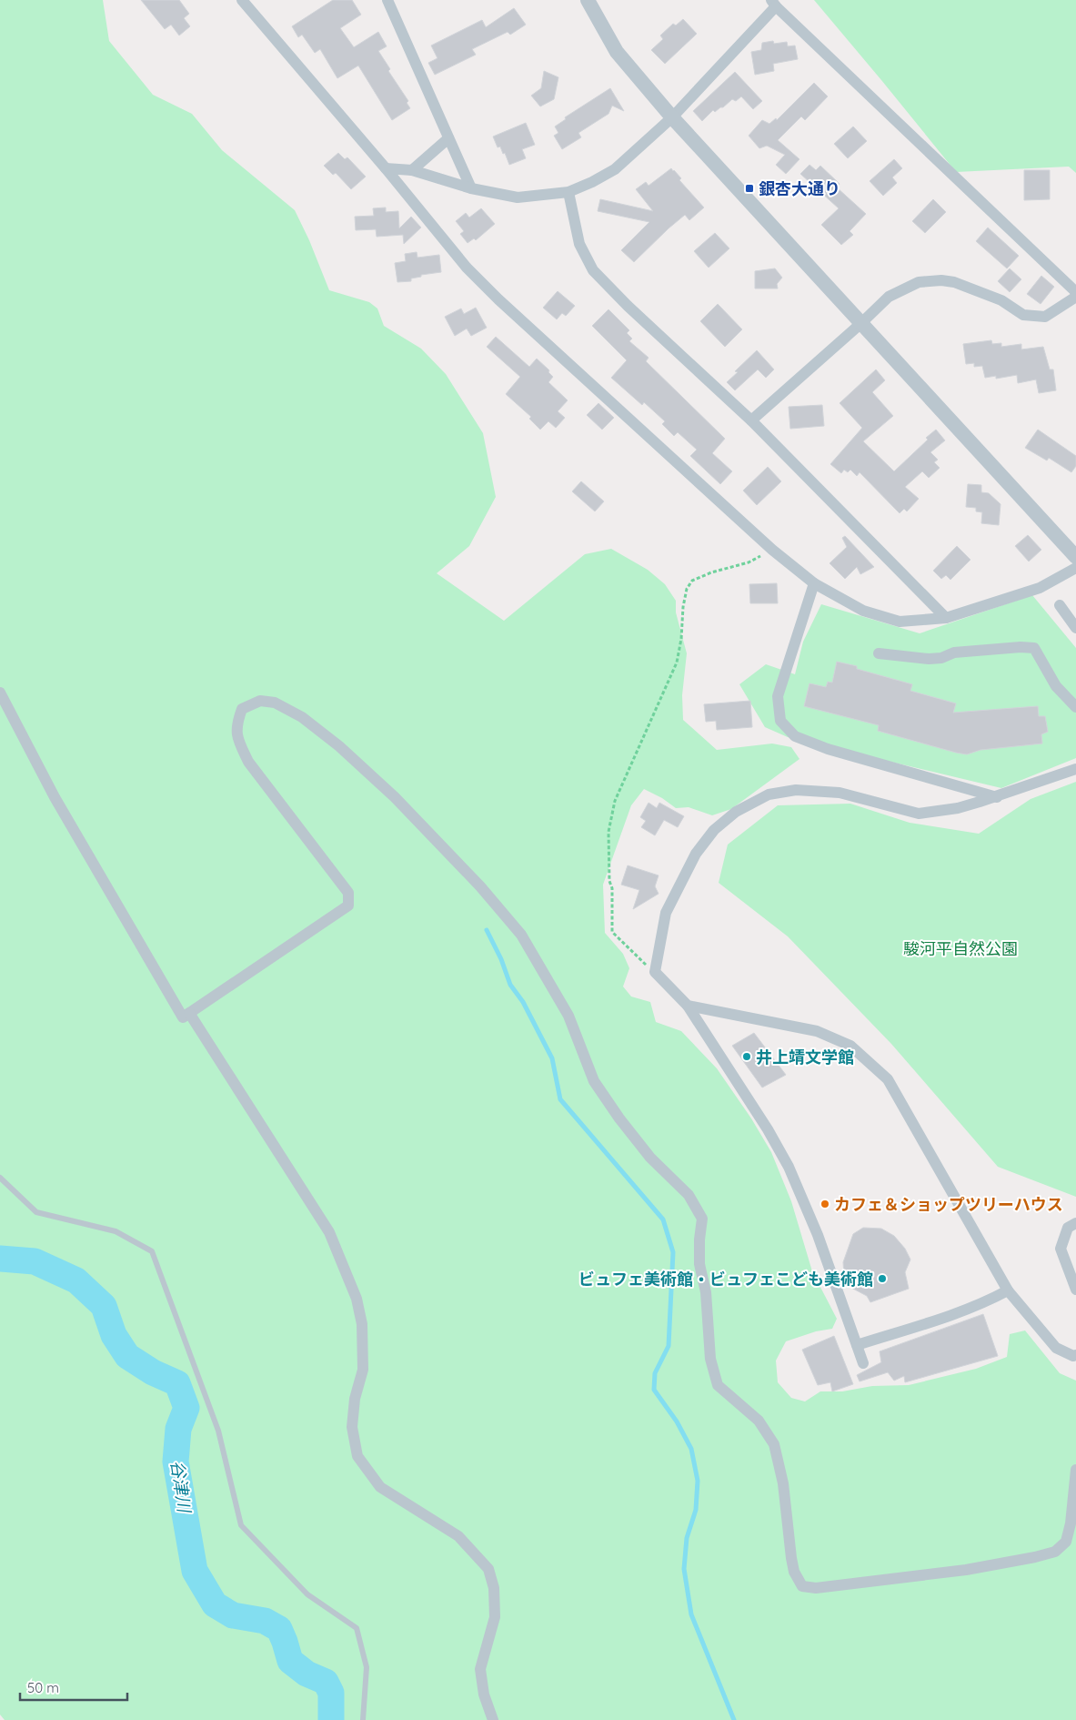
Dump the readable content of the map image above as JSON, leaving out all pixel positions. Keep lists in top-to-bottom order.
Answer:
{
  "water": ["谷津川"],
  "parks": ["駿河平自然公園"],
  "places": {
    "transit": ["銀杏大通り"],
    "other": ["井上靖文学館", "カフェ＆ショップツリーハウス", "ビュフェ美術館・ビュフェこども美術館"]
  },
  "scale_bar": "50 m"
}
